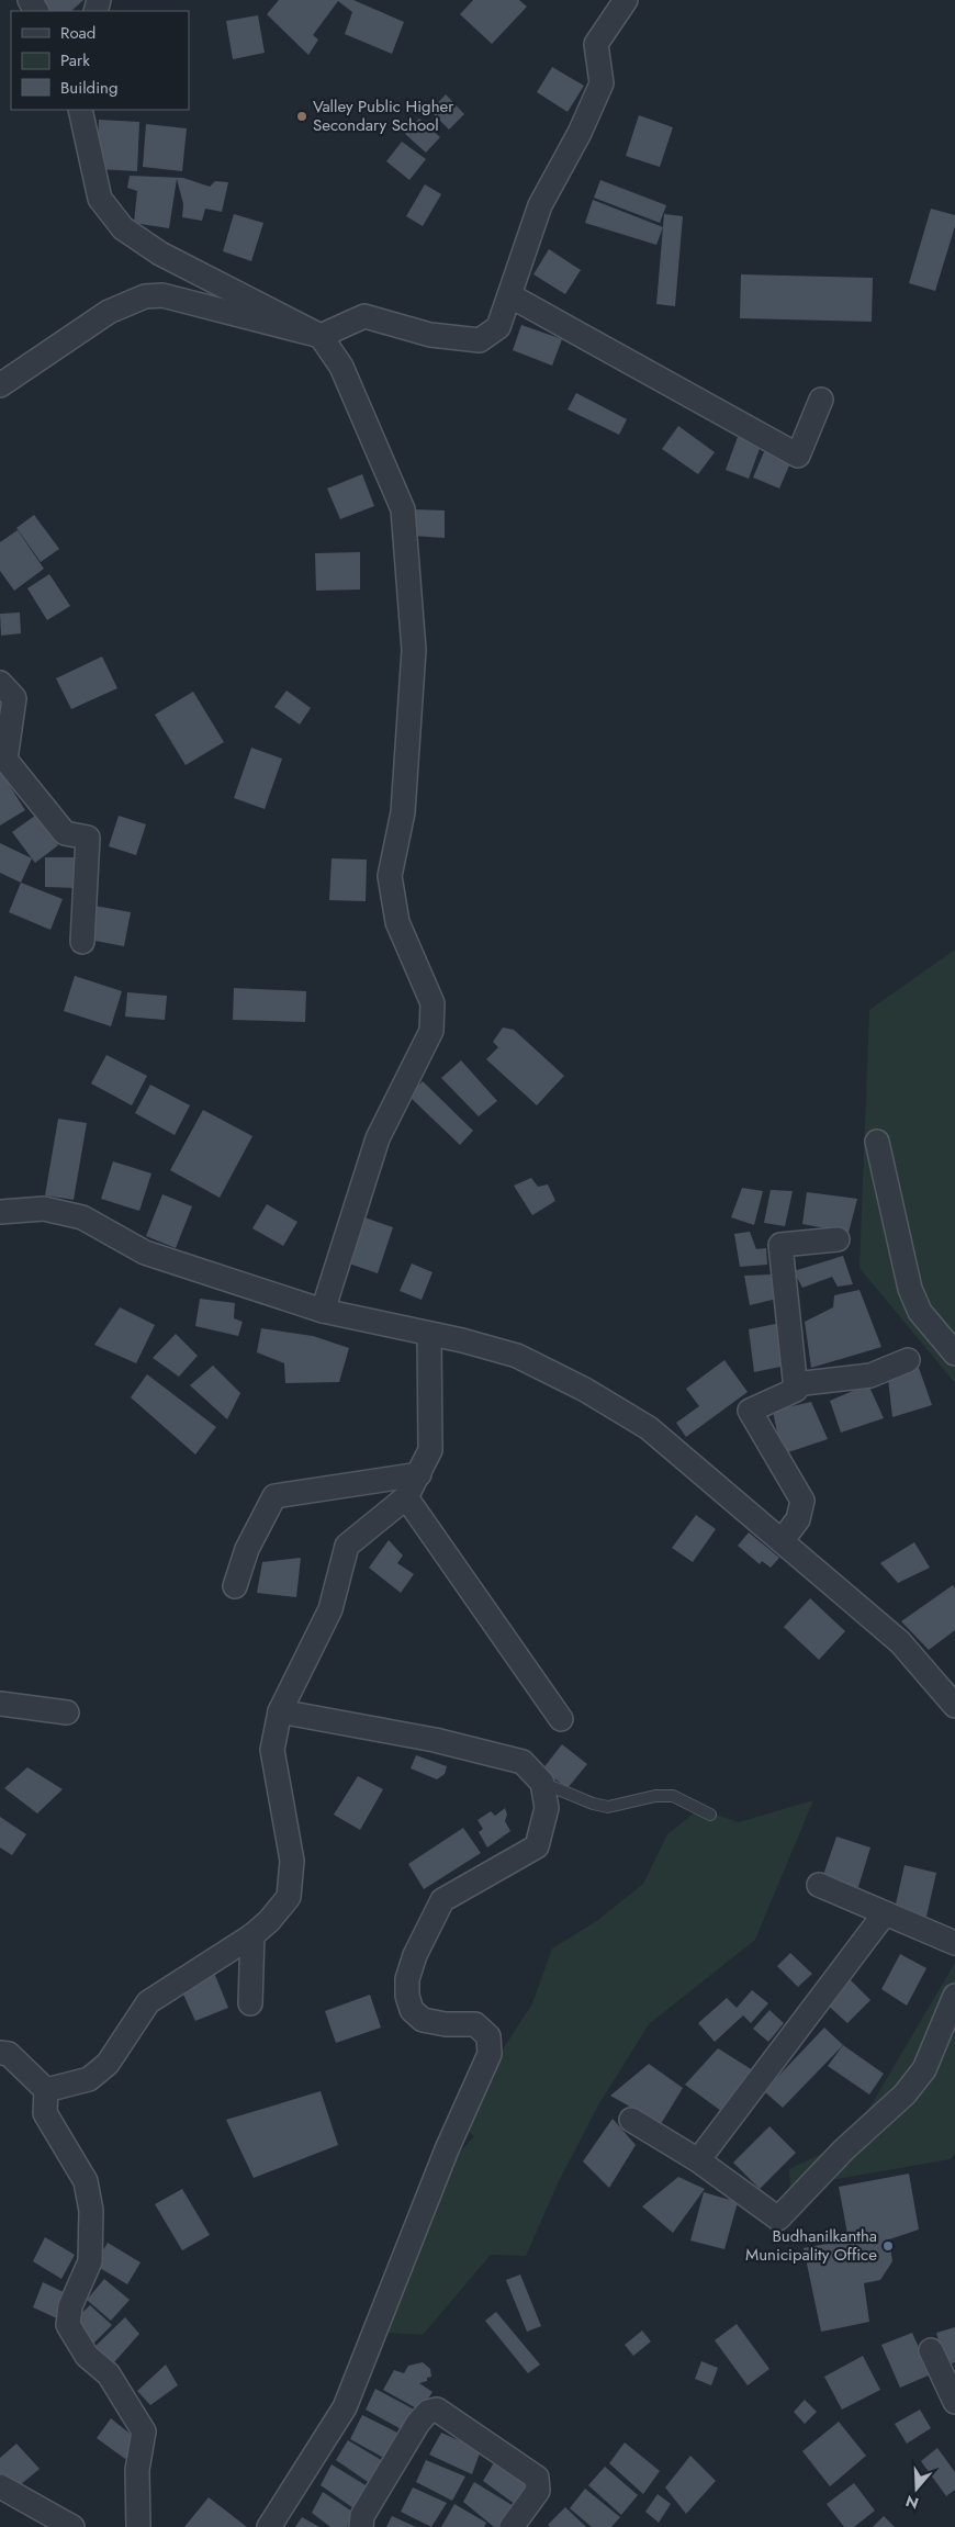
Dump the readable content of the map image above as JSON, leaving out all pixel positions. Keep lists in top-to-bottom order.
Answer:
{
  "places": ["Valley Public Higher Secondary School", "Budhanilkantha Municipality Office"],
  "legend": ["Road", "Park", "Building"],
  "north": "bottom"
}
